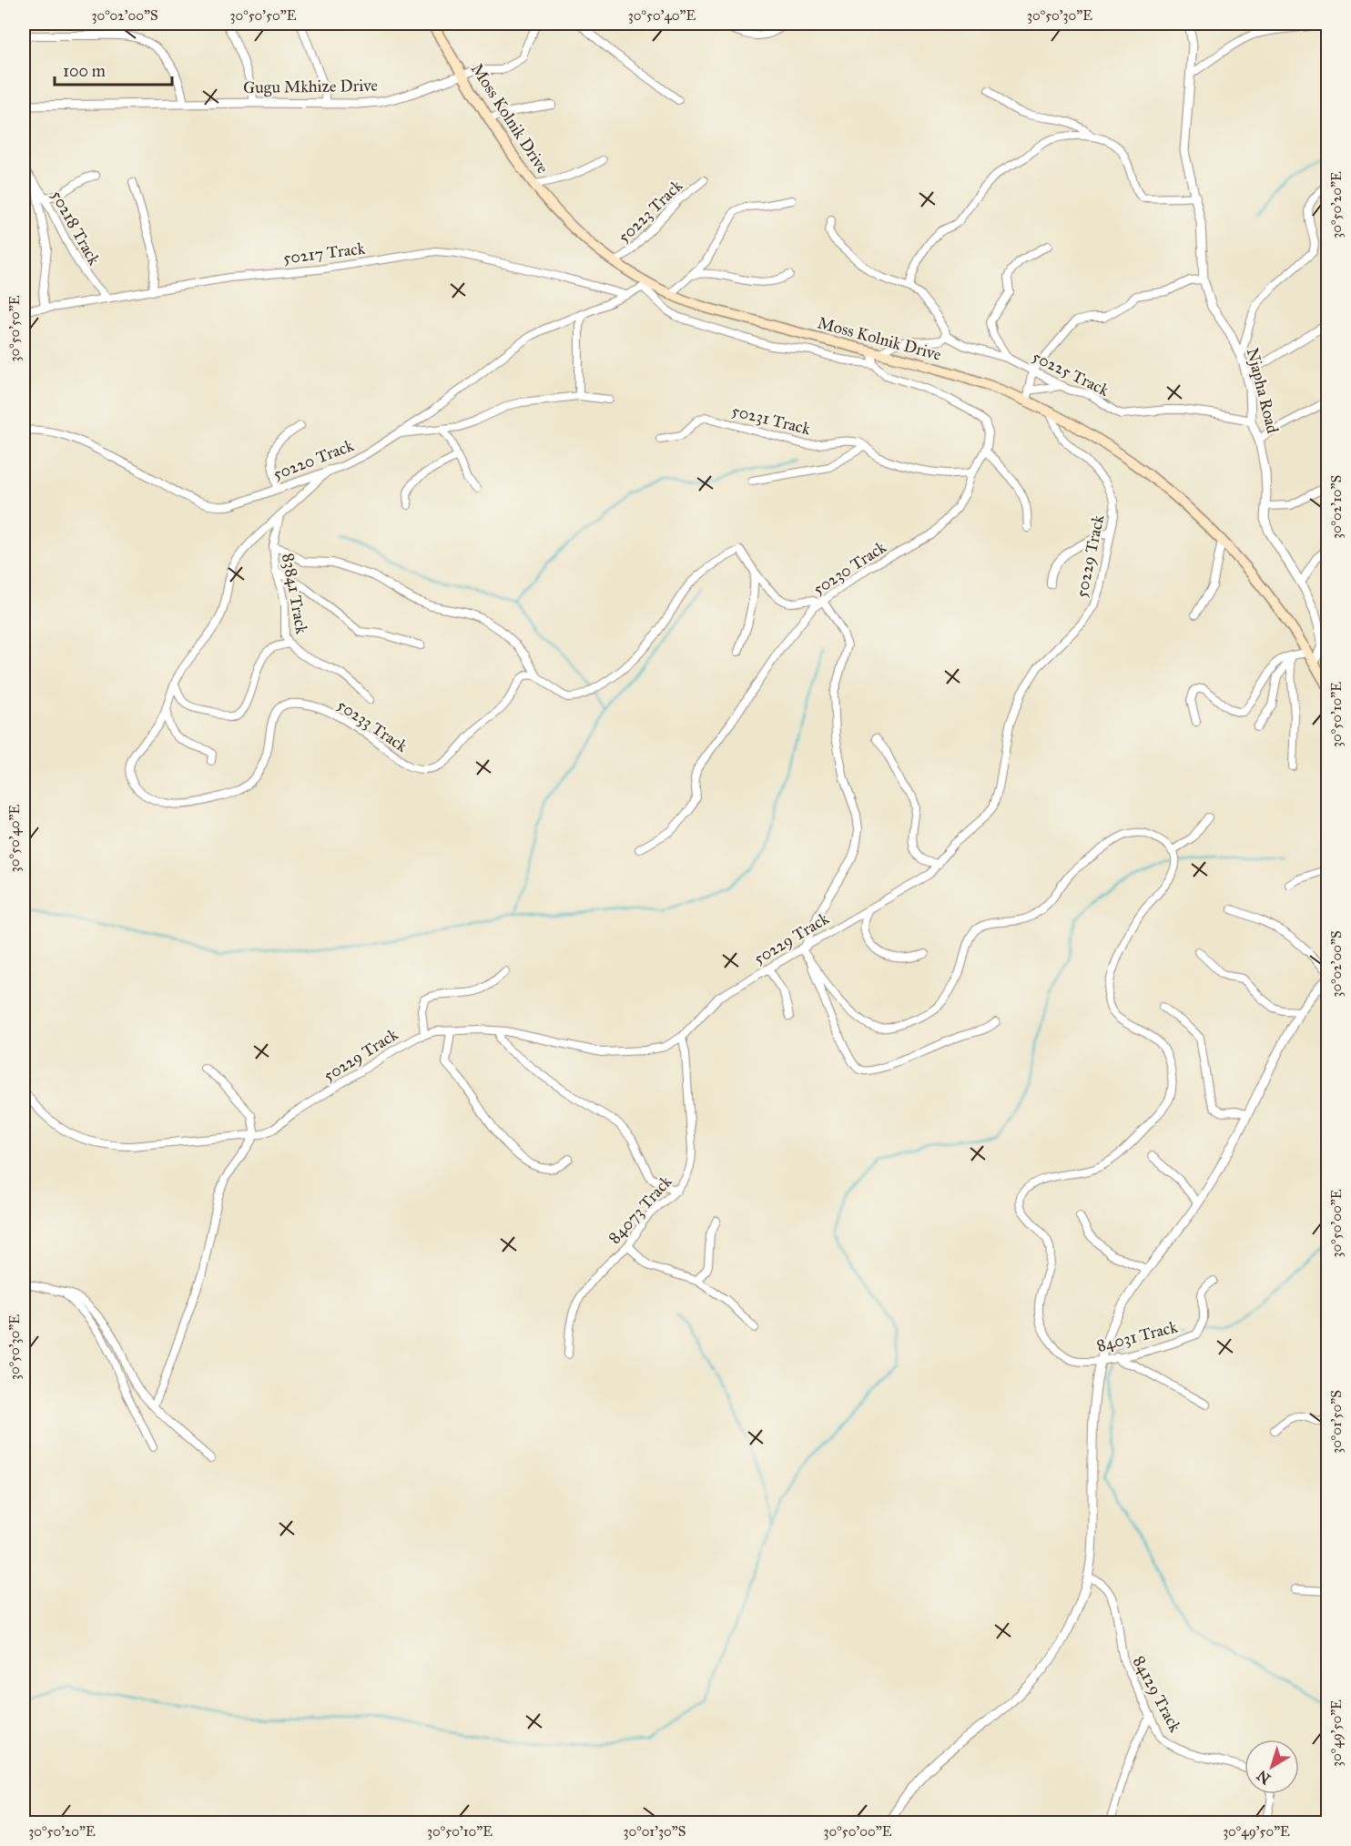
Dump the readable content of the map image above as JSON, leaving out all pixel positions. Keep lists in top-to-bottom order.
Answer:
{
  "streets": {
    "main road": ["Moss Kolnik Drive"],
    "street": [
      "Gugu Mkhize Drive",
      "50223 Track",
      "50218 Track",
      "50217 Track",
      "50225 Track",
      "Njapha Road",
      "50231 Track",
      "50220 Track",
      "50229 Track",
      "50230 Track",
      "83841 Track",
      "50233 Track",
      "84073 Track",
      "84031 Track",
      "84129 Track"
    ]
  },
  "crossings": [
    ["Gugu Mkhize Drive", "Moss Kolnik Drive"],
    ["Moss Kolnik Drive", "50223 Track"],
    ["Moss Kolnik Drive", "Njapha Road"],
    ["Moss Kolnik Drive", "50220 Track"],
    ["Moss Kolnik Drive", "50229 Track"],
    ["50218 Track", "50217 Track"],
    ["50217 Track", "50220 Track"],
    ["50225 Track", "Njapha Road"],
    ["50231 Track", "50230 Track"],
    ["50220 Track", "50233 Track"],
    ["50229 Track", "84073 Track"],
    ["83841 Track", "50233 Track"]
  ],
  "scale_bar": "100 m",
  "north": "bottom left",
  "coordinates": [
    "30°02'00\"S",
    "30°50'50\"E",
    "30°50'40\"E",
    "30°50'30\"E",
    "30°50'20\"E",
    "30°02'10\"S",
    "30°50'10\"E",
    "30°50'00\"E",
    "30°01'50\"S",
    "30°49'50\"E",
    "30°01'30\"S"
  ]
}
